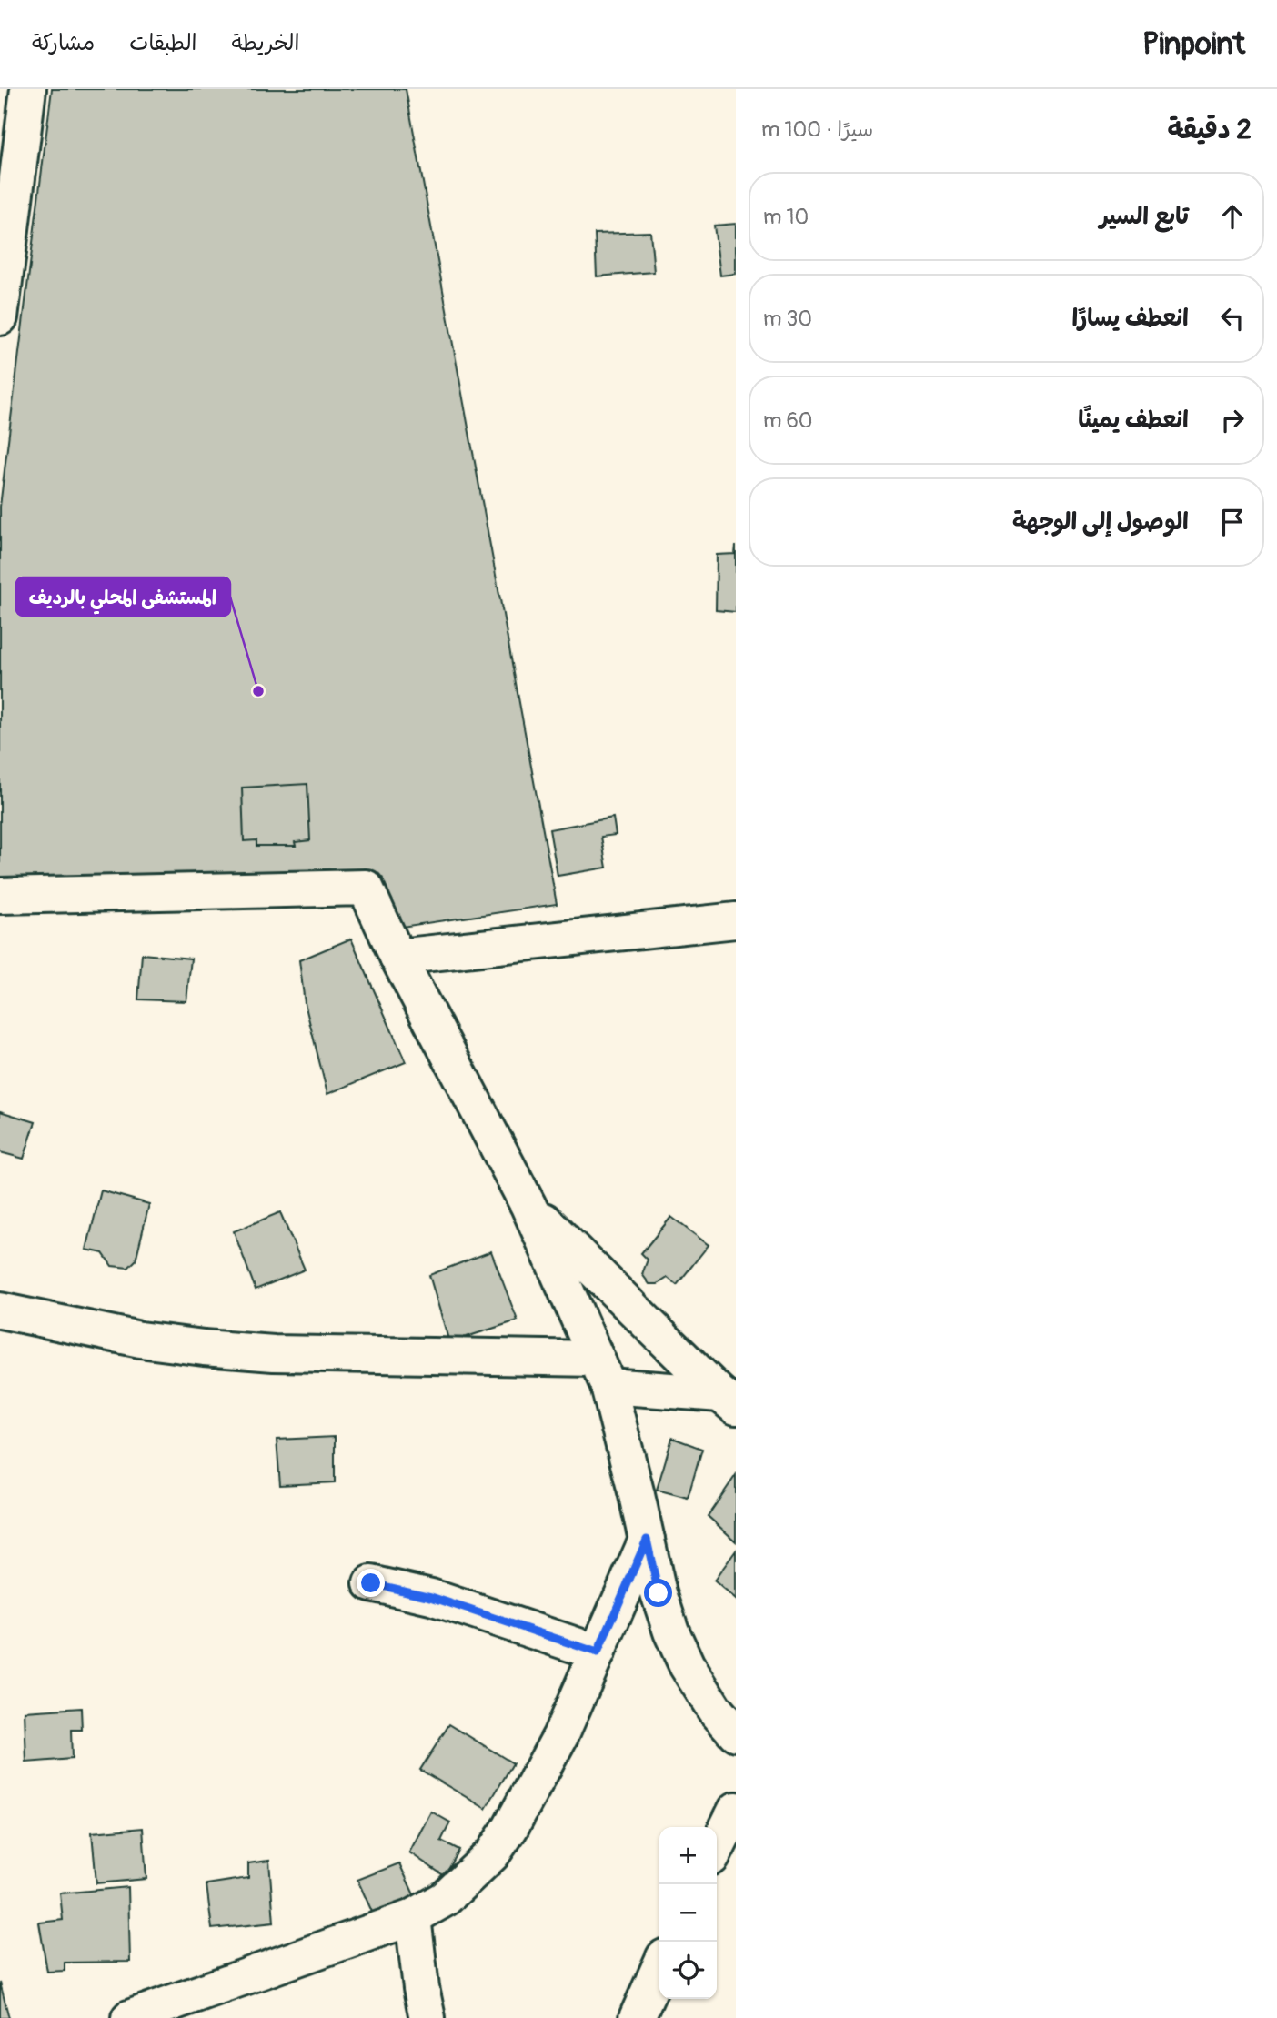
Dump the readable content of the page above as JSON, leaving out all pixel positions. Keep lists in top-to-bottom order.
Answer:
{
  "places": ["المستشفى المحلي بالرديف"],
  "page": {
    "header": "Pinpoint",
    "nav": ["الخريطة", "الطبقات", "مشاركة"],
    "heading": ["2 دقيقة", "سيرًا · 100 m"],
    "list": [
      ["تابع السير", "10 m"],
      ["انعطف يسارًا", "30 m"],
      ["انعطف يمينًا", "60 m"],
      "الوصول إلى الوجهة"
    ],
    "map_buttons": ["+", "−"]
  }
}
